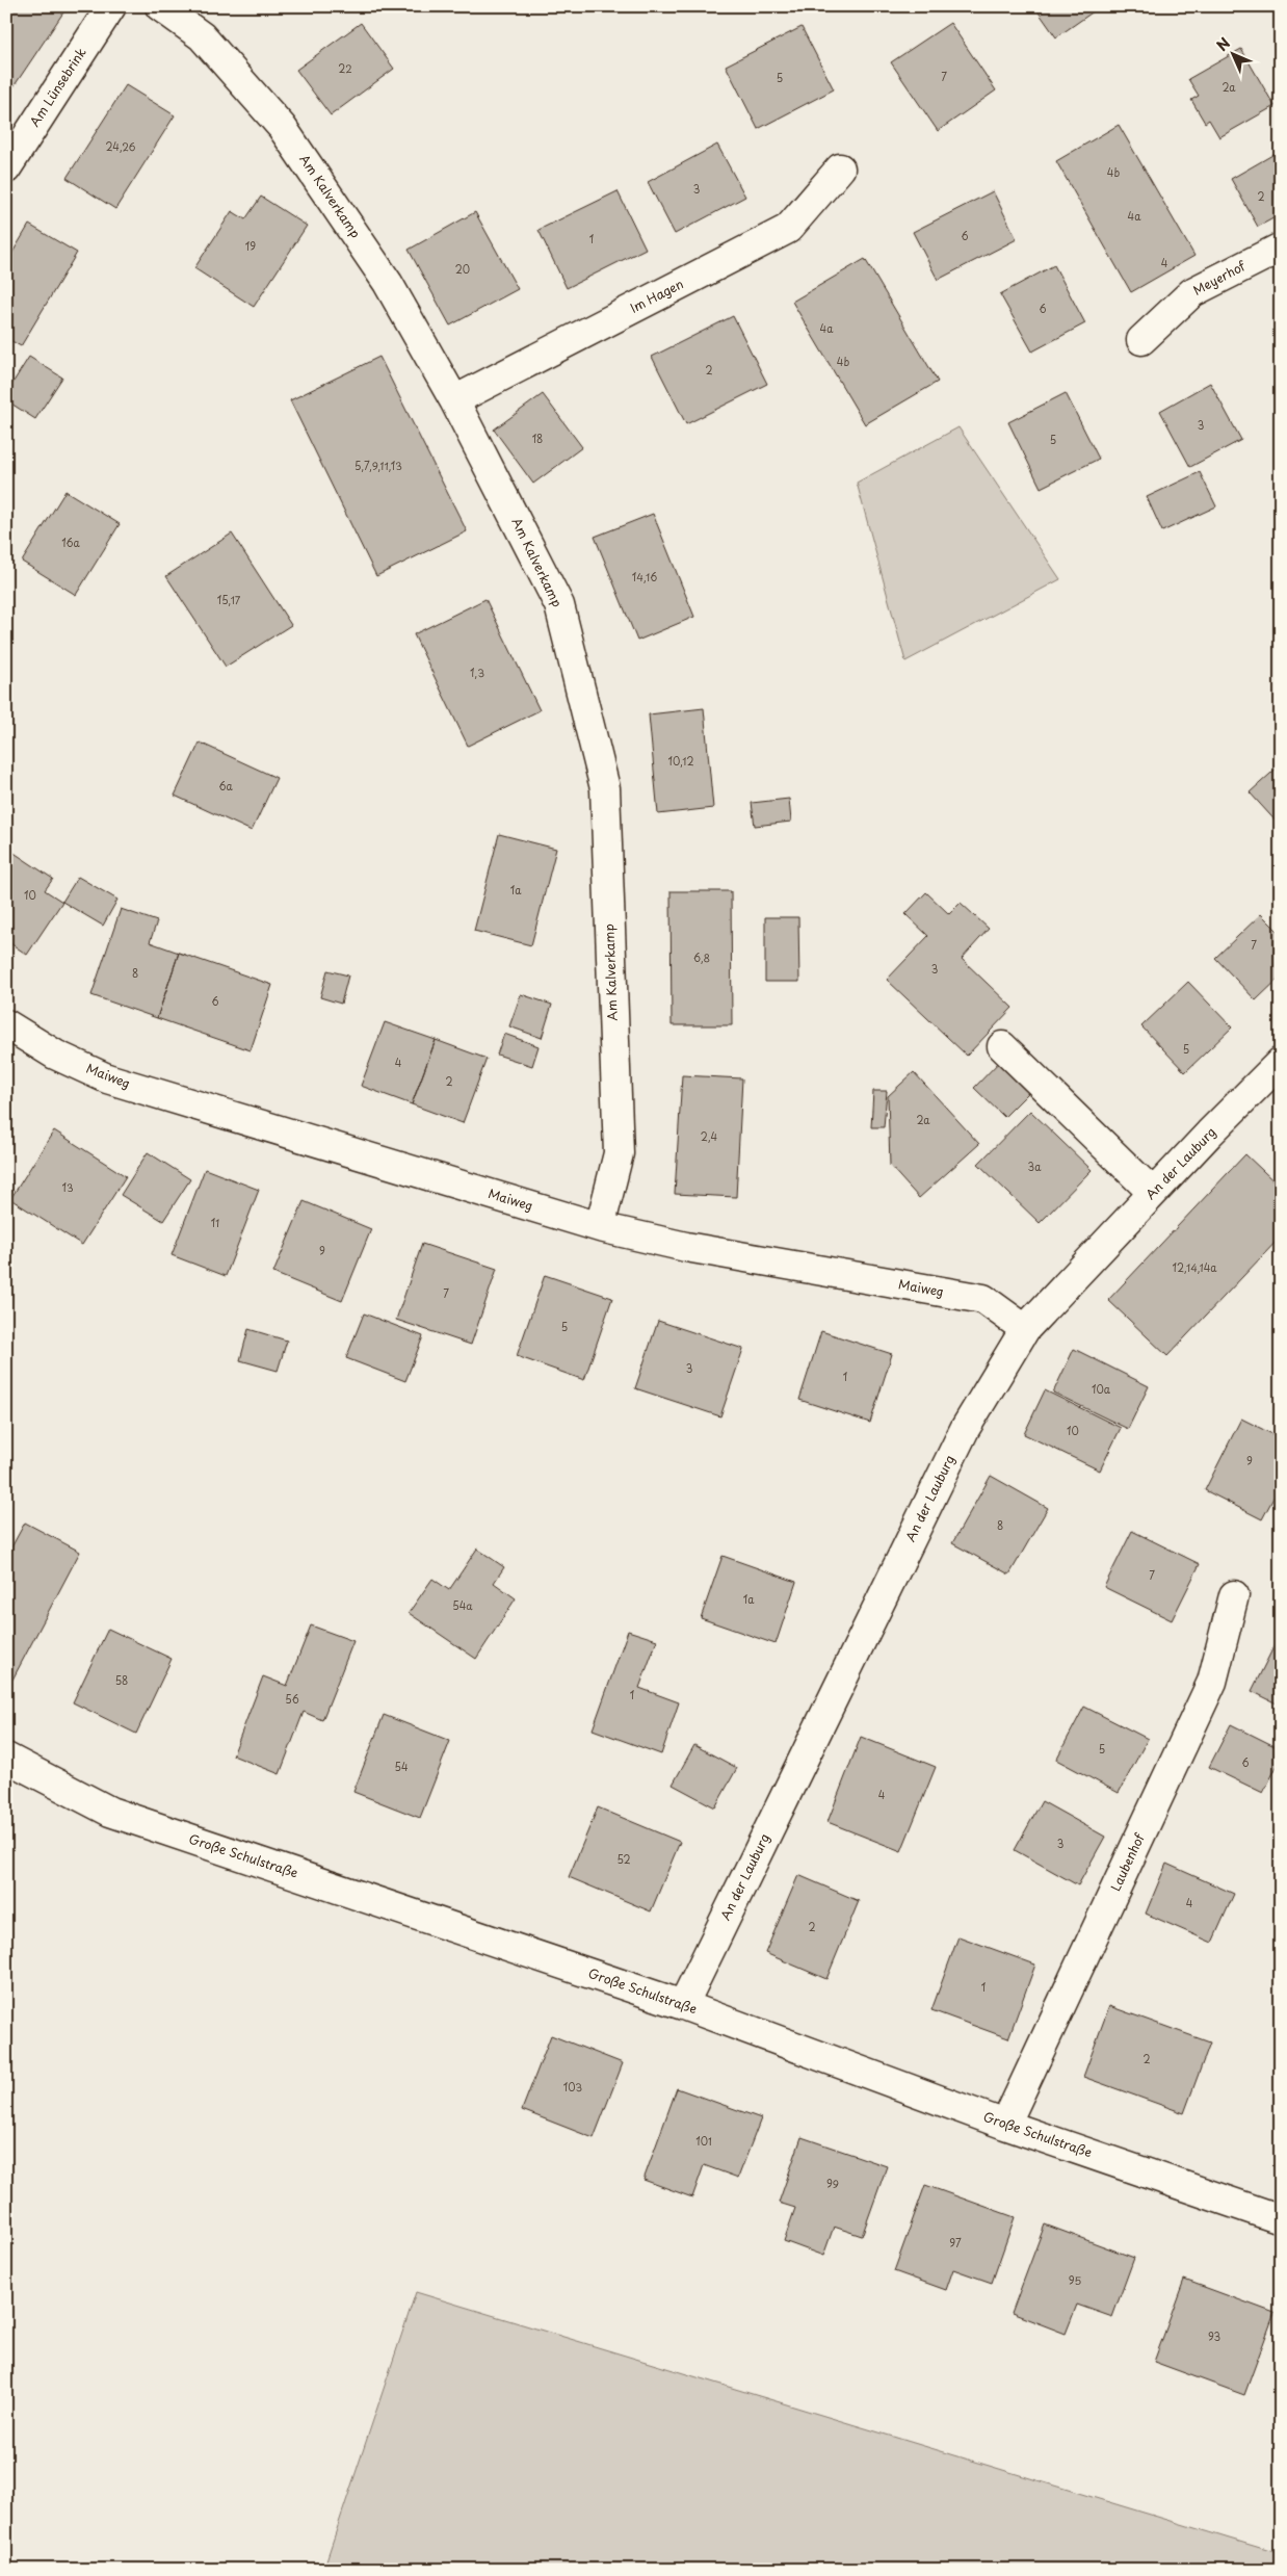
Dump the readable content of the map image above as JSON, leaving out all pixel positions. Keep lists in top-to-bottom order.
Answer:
{
  "streets": {
    "street": [
      "Am Lünsebrink",
      "Am Kalverkamp",
      "Meyerhof",
      "Im Hagen",
      "Maiweg",
      "An der Lauburg",
      "Große Schulstraße",
      "Laubenhof"
    ]
  },
  "crossings": [
    ["Am Kalverkamp", "Im Hagen"],
    ["Am Kalverkamp", "Maiweg"],
    ["Maiweg", "An der Lauburg"],
    ["An der Lauburg", "Große Schulstraße"],
    ["Große Schulstraße", "Laubenhof"]
  ],
  "house_numbers": [
    "22",
    "7",
    "5",
    "2a",
    "24,26",
    "4b",
    "3",
    "2",
    "4a",
    "6",
    "1",
    "19",
    "4",
    "20",
    "6",
    "4a",
    "4b",
    "2",
    "3",
    "18",
    "5",
    "5,7,9,11,13",
    "16a",
    "14,16",
    "15,17",
    "1,3",
    "10,12",
    "6a",
    "1a",
    "10",
    "7",
    "6,8",
    "3",
    "8",
    "6",
    "5",
    "4",
    "2",
    "2a",
    "2,4",
    "3a",
    "13",
    "11",
    "9",
    "12,14,14a",
    "7",
    "5",
    "3",
    "1",
    "10a",
    "10",
    "9",
    "8",
    "7",
    "1a",
    "54a",
    "58",
    "1",
    "56",
    "5",
    "6",
    "54",
    "4",
    "3",
    "52",
    "4",
    "2",
    "1",
    "2",
    "103",
    "101",
    "99",
    "97",
    "95",
    "93"
  ],
  "north": "top left"
}
